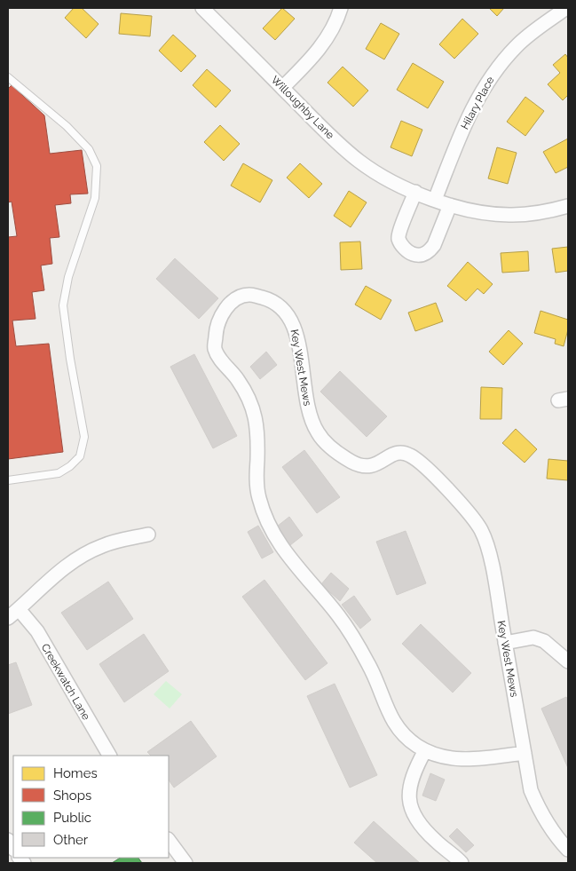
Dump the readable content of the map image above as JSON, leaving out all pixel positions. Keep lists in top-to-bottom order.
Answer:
{
  "streets": {
    "street": [
      "Hilary Place",
      "Willoughby Lane",
      "Key West Mews",
      "Creekwatch Lane"
    ]
  },
  "crossings": [
    ["Hilary Place", "Willoughby Lane"]
  ],
  "legend": [
    "Homes",
    "Shops",
    "Public",
    "Other"
  ]
}
